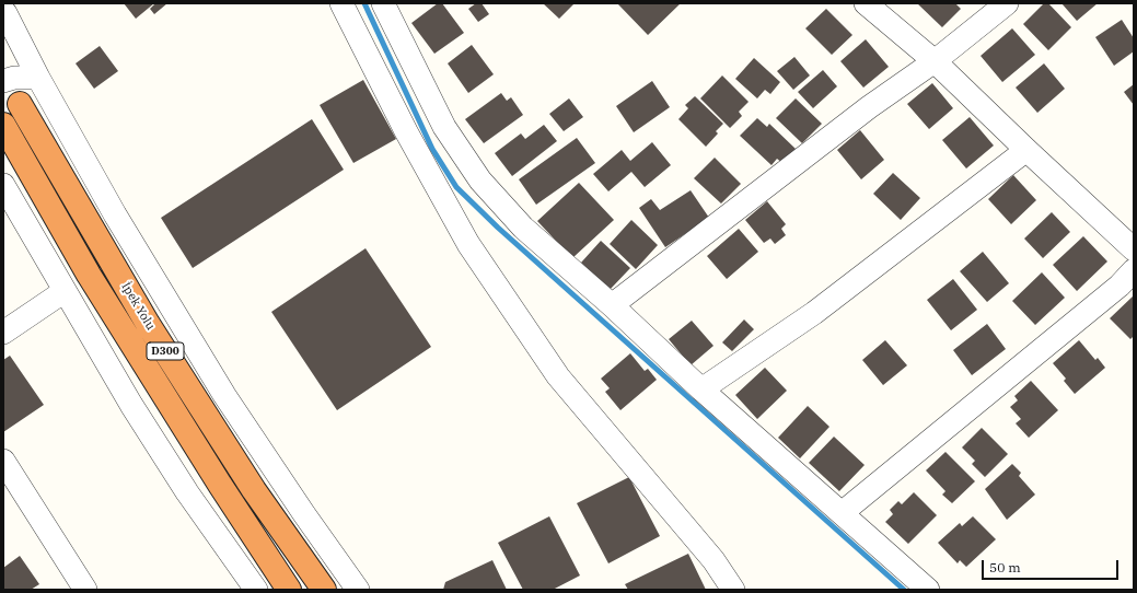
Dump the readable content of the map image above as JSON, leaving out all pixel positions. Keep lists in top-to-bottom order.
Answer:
{
  "streets": {
    "highway": ["İpek Yolu", "D300"]
  },
  "scale_bar": "50 m"
}
